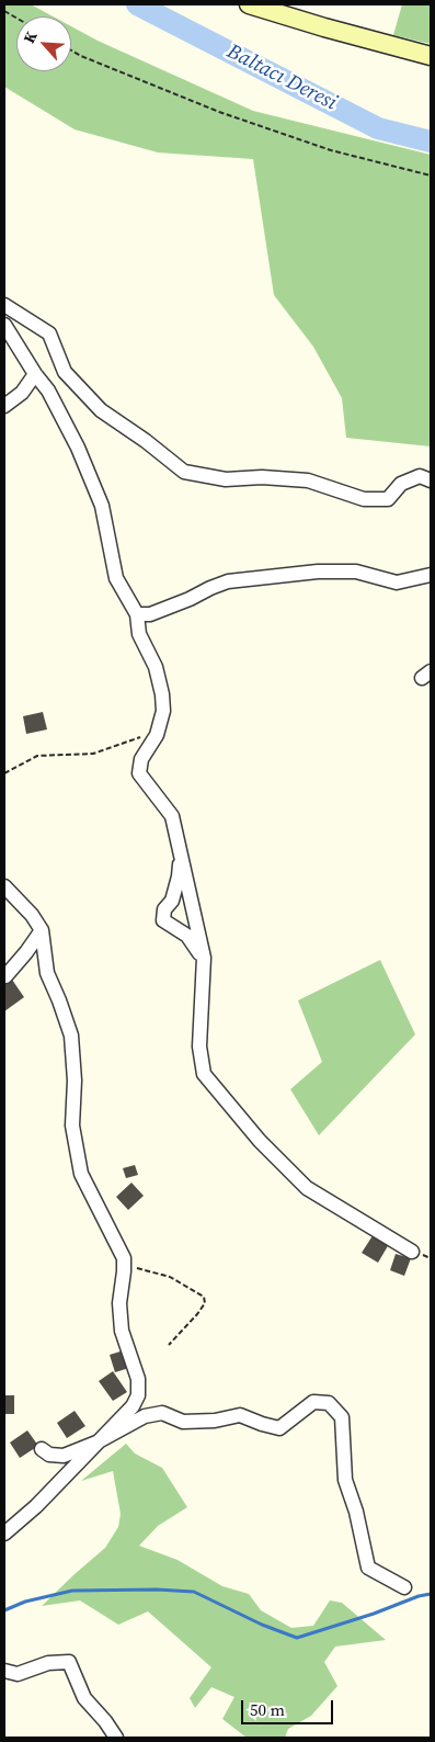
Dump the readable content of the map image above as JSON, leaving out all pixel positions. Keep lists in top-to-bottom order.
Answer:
{
  "water": ["Baltacı Deresi"],
  "scale_bar": "50 m",
  "north": "top left"
}
